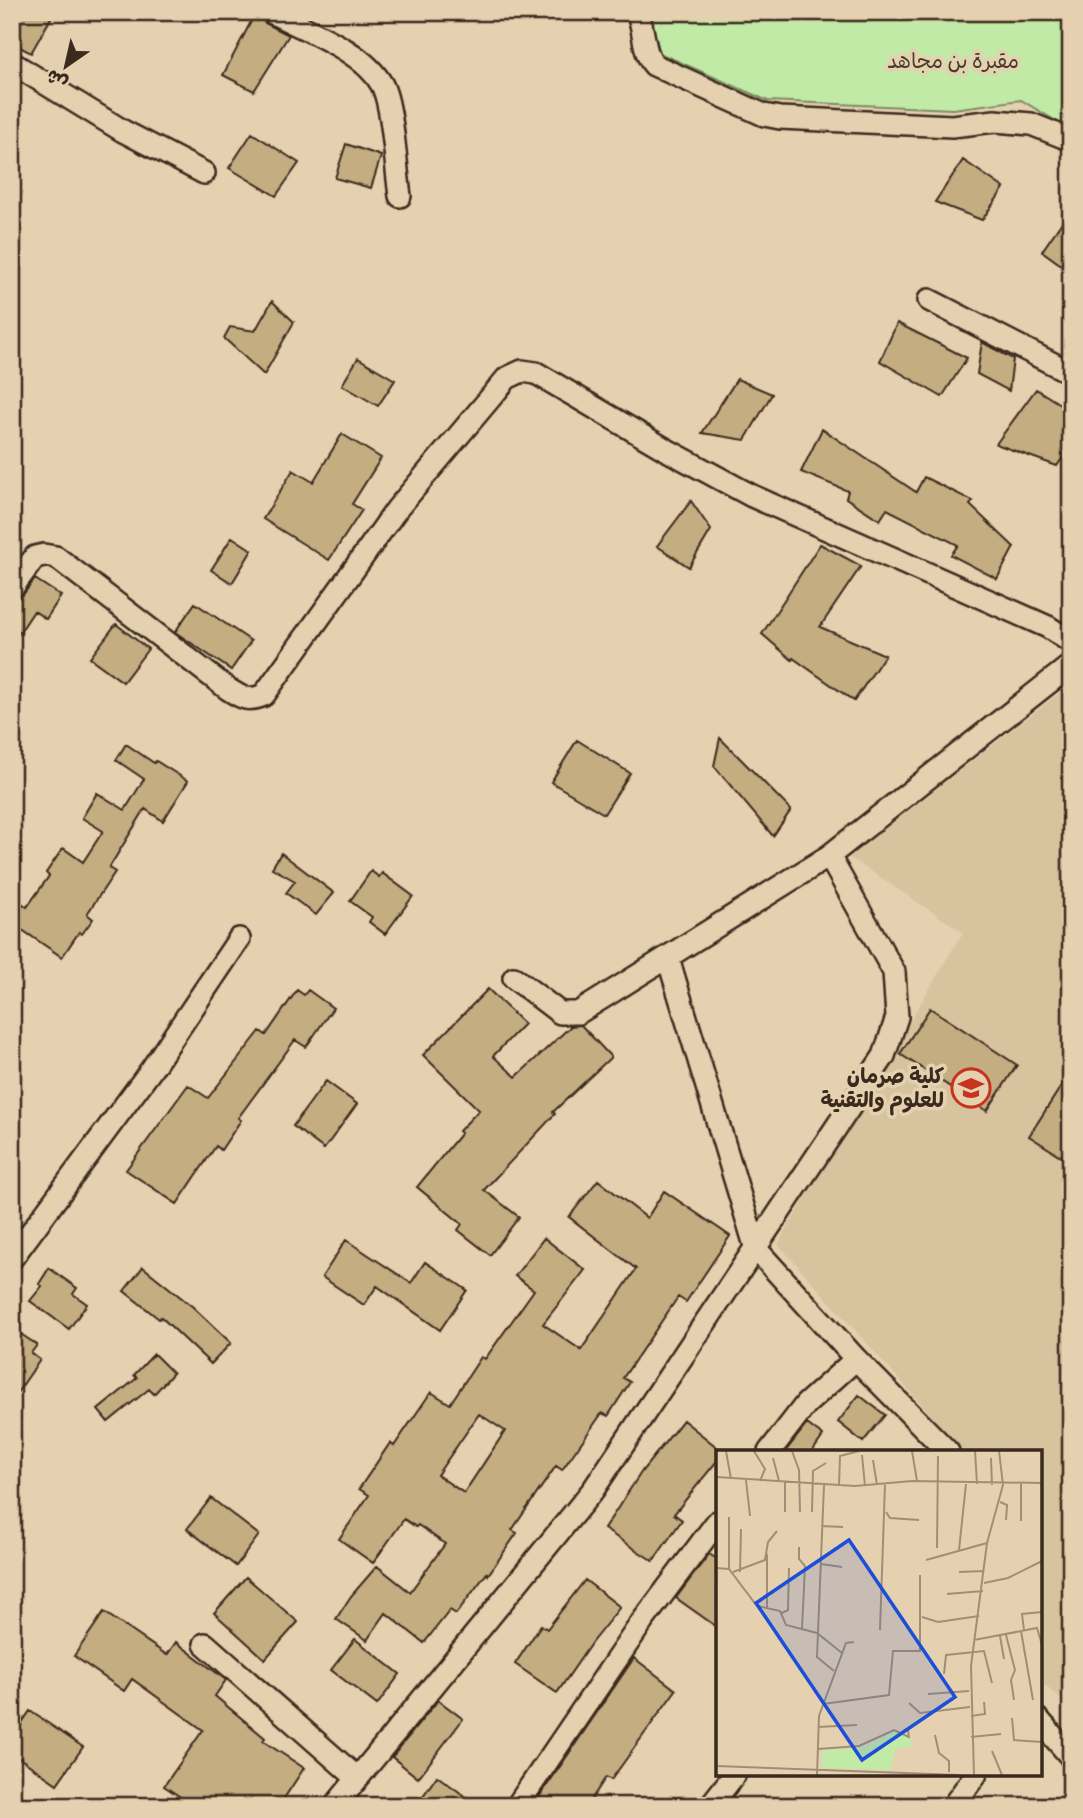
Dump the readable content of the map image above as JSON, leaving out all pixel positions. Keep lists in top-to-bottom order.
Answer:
{
  "parks": ["مقبرة بن مجاهد"],
  "places": {
    "school or university": ["كلية صرمان للعلوم والتقنية"]
  },
  "north": "bottom left"
}
